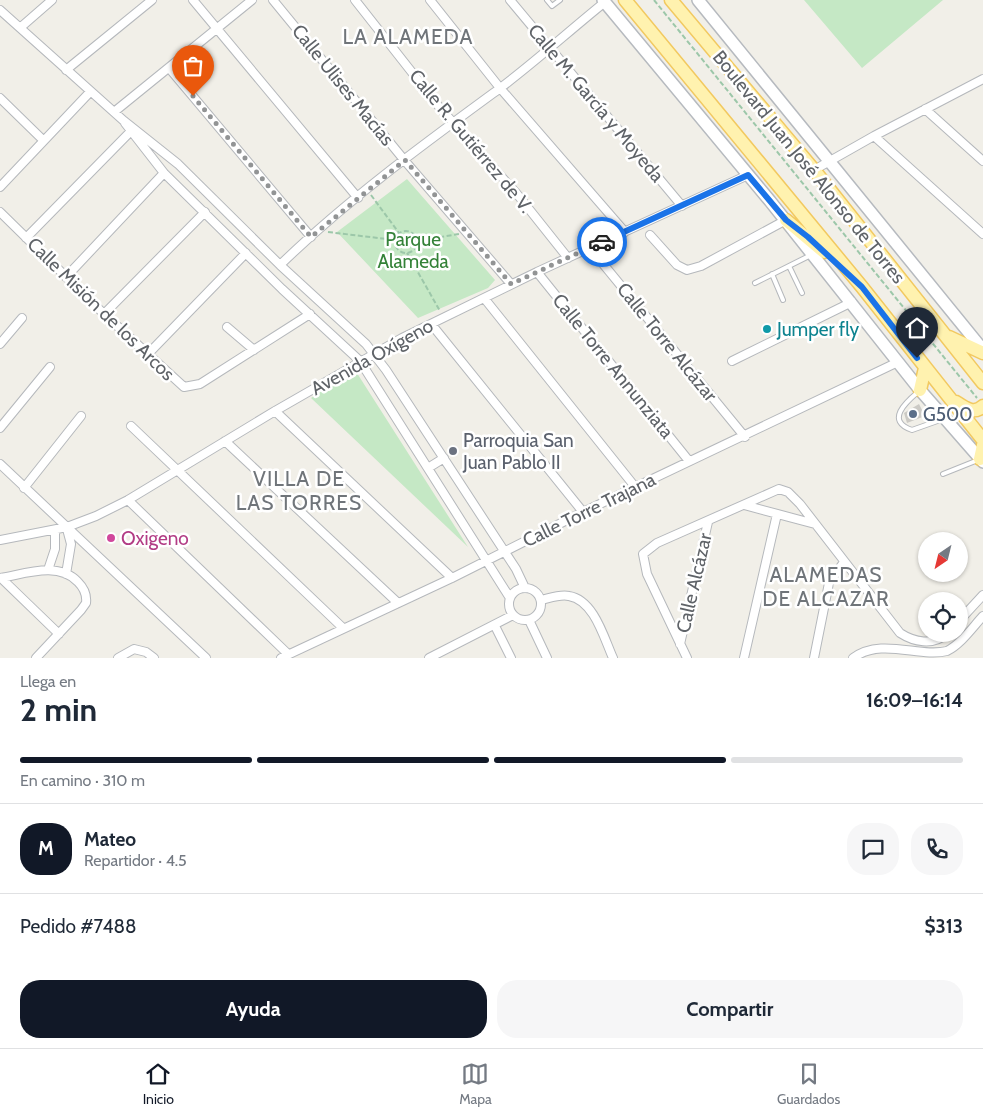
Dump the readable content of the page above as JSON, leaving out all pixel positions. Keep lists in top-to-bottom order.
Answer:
{
  "streets": {
    "main road": ["Boulevard Juan José Alonso de Torres"],
    "street": [
      "Calle Ulises Macías",
      "Calle M. García y Moyeda",
      "Calle R. Gutiérrez de V.",
      "Calle Misión de los Arcos",
      "Calle Torre Alcázar",
      "Avenida Oxígeno",
      "Calle Torre Annunziata",
      "Calle Torre Trajana",
      "Calle Alcázar"
    ]
  },
  "crossings": [
    ["Calle Ulises Macías", "Avenida Oxígeno"],
    ["Calle M. García y Moyeda", "Avenida Oxígeno"],
    ["Calle R. Gutiérrez de V.", "Avenida Oxígeno"],
    ["Calle Torre Alcázar", "Avenida Oxígeno"],
    ["Calle Torre Alcázar", "Calle Torre Trajana"],
    ["Avenida Oxígeno", "Calle Torre Annunziata"],
    ["Calle Torre Annunziata", "Calle Torre Trajana"]
  ],
  "districts": ["LA ALAMEDA", "VILLA DE LAS TORRES", "ALAMEDAS DE ALCAZAR"],
  "parks": ["Parque Alameda"],
  "places": [
    "Jumper fly",
    "G500",
    "Parroquia San Juan Pablo II",
    "Oxigeno"
  ],
  "north": "bottom left",
  "page": {
    "heading": ["2 min", "Llega en", "16:09–16:14"],
    "panel": [
      "Mateo",
      "Repartidor · 4.5",
      "Pedido #7488",
      "$313"
    ],
    "bar": "En camino · 310 m",
    "round": "M",
    "buttons": ["Ayuda", "Compartir"],
    "tabs": ["Inicio", "Mapa", "Guardados"]
  }
}
